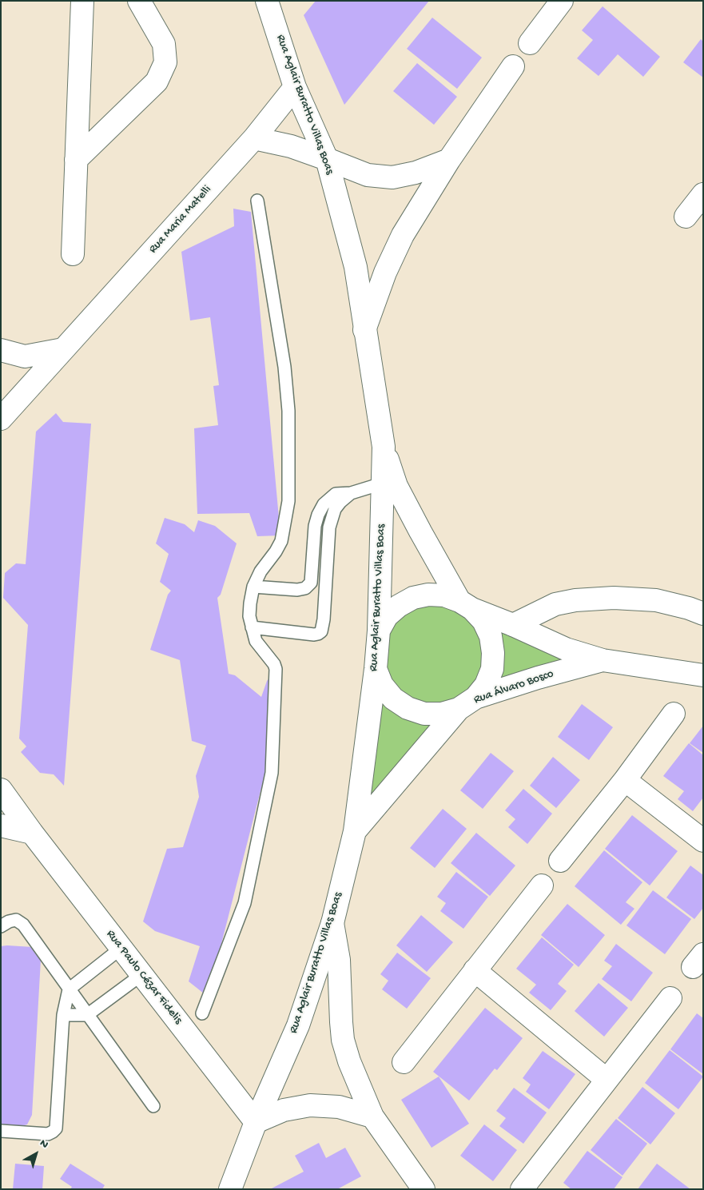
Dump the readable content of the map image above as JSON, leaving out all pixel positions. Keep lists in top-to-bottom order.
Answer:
{
  "streets": {
    "main road": [
      "Rua Aglair Buratto Villas Boas",
      "Rua Maria Matelli",
      "Rua Álvaro Bosco",
      "Rua Paulo Cézar Fidelis"
    ]
  },
  "crossings": [
    ["Rua Aglair Buratto Villas Boas", "Rua Maria Matelli"],
    ["Rua Aglair Buratto Villas Boas", "Rua Álvaro Bosco"],
    ["Rua Aglair Buratto Villas Boas", "Rua Paulo Cézar Fidelis"]
  ],
  "north": "top right"
}
